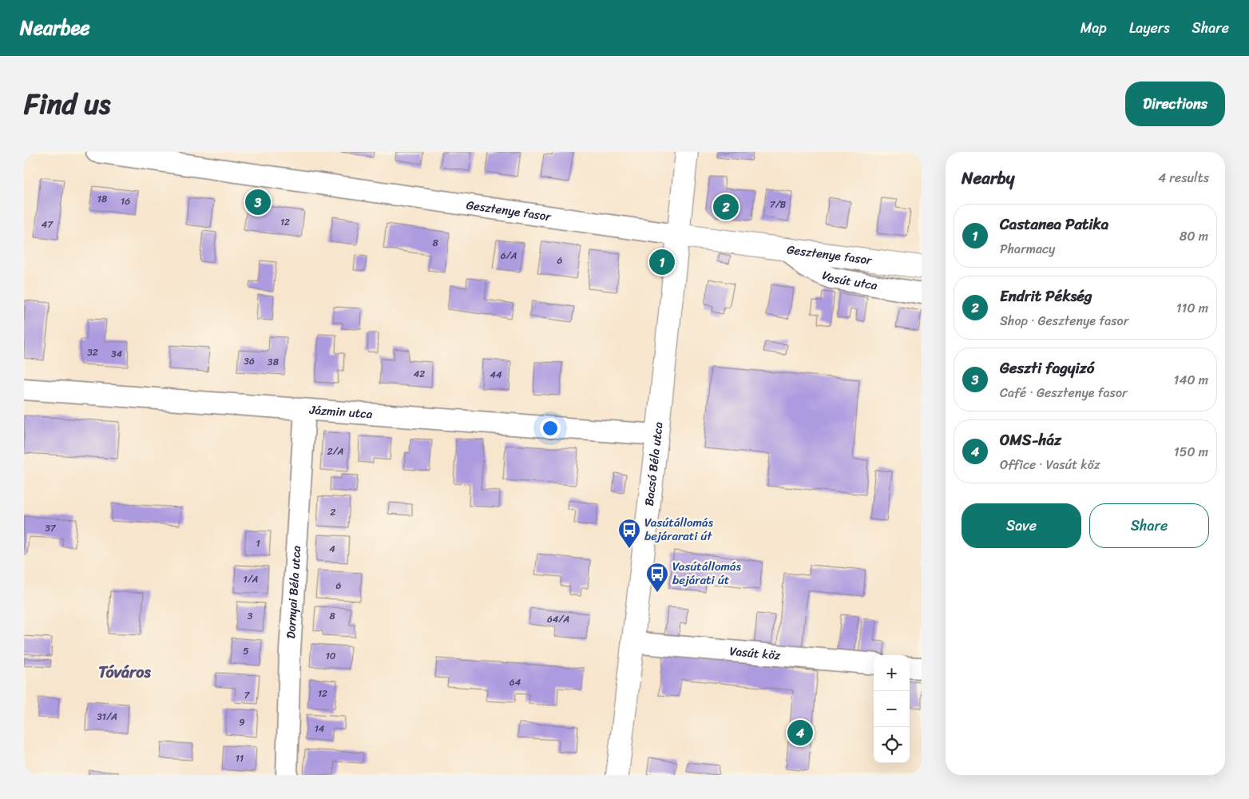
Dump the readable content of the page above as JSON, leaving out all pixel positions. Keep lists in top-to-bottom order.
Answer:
{
  "streets": {
    "main road": ["Gesztenye fasor", "Bacsó Béla utca"],
    "street": [
      "Vasút utca",
      "Jázmin utca",
      "Dornyai Béla utca",
      "Vasút köz"
    ]
  },
  "crossings": [
    ["Gesztenye fasor", "Vasút utca"],
    ["Gesztenye fasor", "Bacsó Béla utca"],
    ["Jázmin utca", "Bacsó Béla utca"],
    ["Jázmin utca", "Dornyai Béla utca"],
    ["Bacsó Béla utca", "Vasút köz"]
  ],
  "districts": ["Tóváros"],
  "places": {
    "bus stop": ["Vasútállomás bejárarati út", "Vasútállomás bejárati út"]
  },
  "house_numbers": [
    "18",
    "16",
    "7/B",
    "12",
    "47",
    "8",
    "6/A",
    "6",
    "32",
    "34",
    "36",
    "38",
    "42",
    "44",
    "2/A",
    "2",
    "37",
    "1",
    "4",
    "1/A",
    "6",
    "3",
    "8",
    "64/A",
    "5",
    "10",
    "64",
    "12",
    "7",
    "31/A",
    "9",
    "14",
    "11"
  ],
  "page": {
    "header": "Nearbee",
    "nav": ["Map", "Layers", "Share"],
    "title": "Find us",
    "buttons": [
      "Directions",
      ["Save", "Share"]
    ],
    "heading": ["Nearby", "4 results"],
    "pins": [
      "3",
      "2",
      "1",
      "4"
    ],
    "list": [
      {
        "mark": "1",
        "name": "Castanea Patika",
        "note": "Pharmacy",
        "value": "80 m"
      },
      {
        "mark": "2",
        "name": "Endrit Pékség",
        "note": "Shop · Gesztenye fasor",
        "value": "110 m"
      },
      {
        "mark": "3",
        "name": "Geszti fagyizó",
        "note": "Café · Gesztenye fasor",
        "value": "140 m"
      },
      {
        "mark": "4",
        "name": "OMS-ház",
        "note": "Office · Vasút köz",
        "value": "150 m"
      }
    ],
    "map_buttons": ["+", "−"]
  }
}
